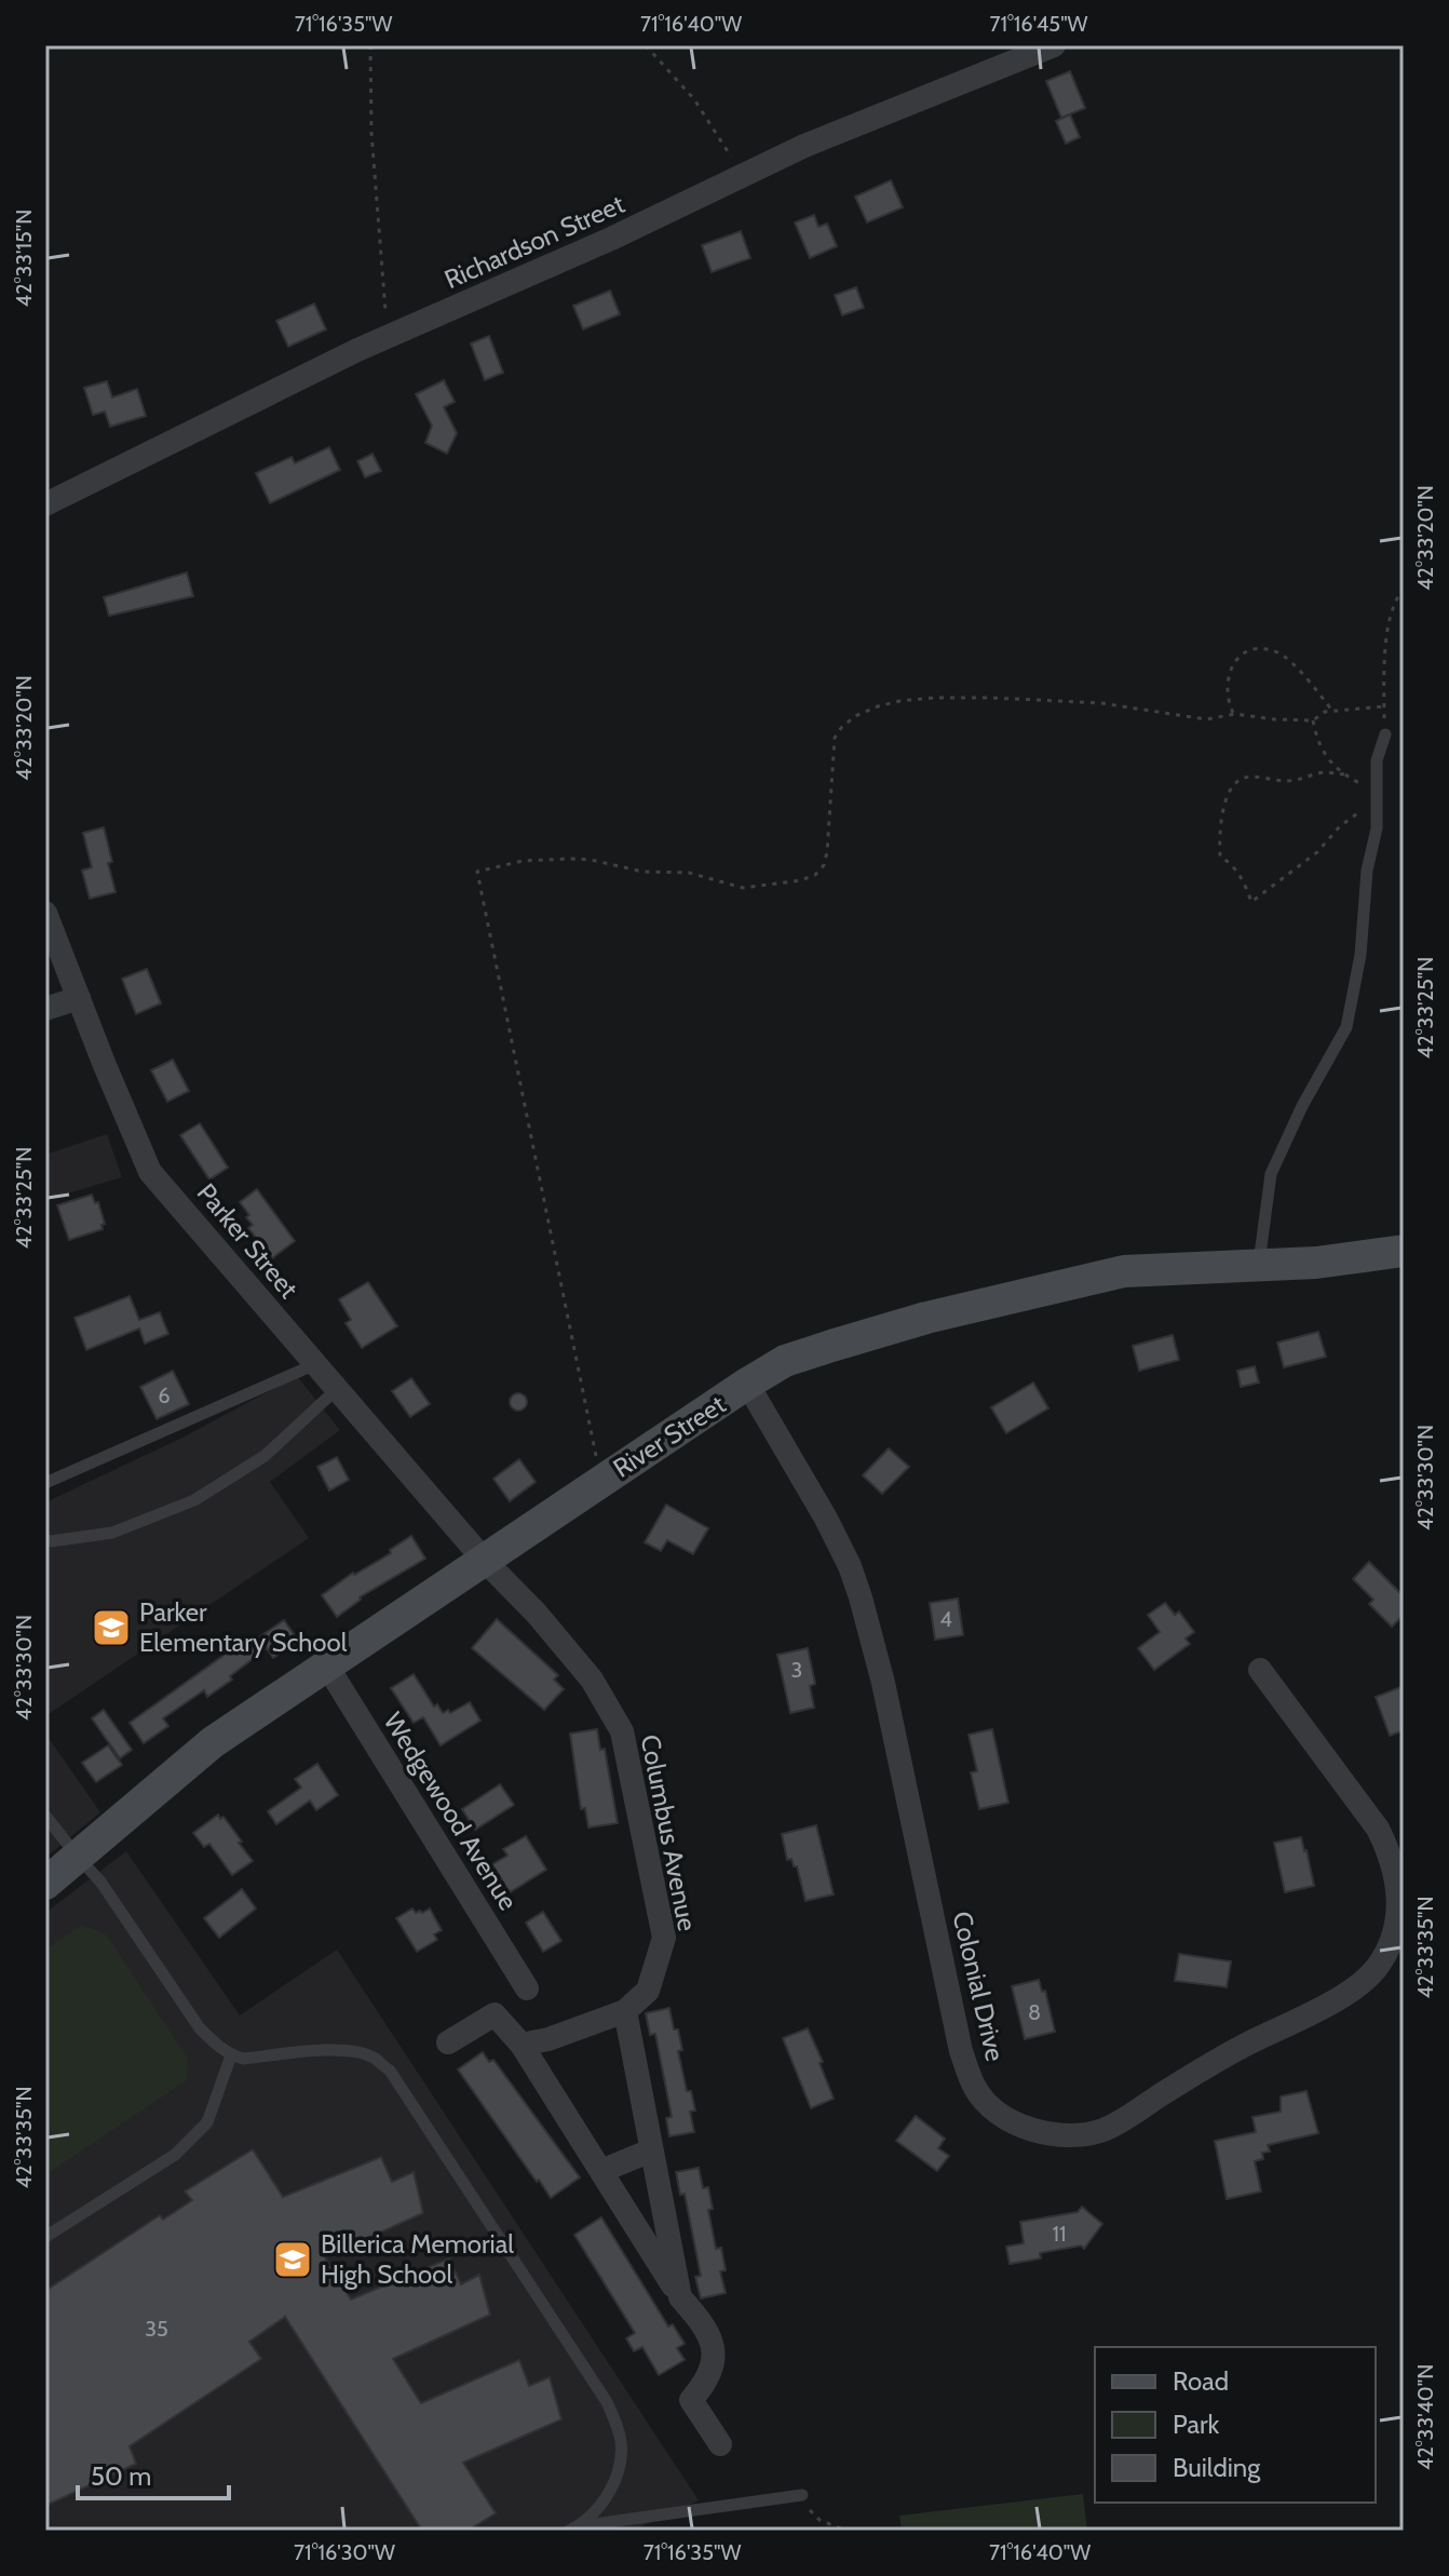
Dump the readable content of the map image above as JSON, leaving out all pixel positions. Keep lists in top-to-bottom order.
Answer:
{
  "streets": {
    "main road": ["River Street"],
    "street": [
      "Richardson Street",
      "Parker Street",
      "Wedgewood Avenue",
      "Columbus Avenue",
      "Colonial Drive"
    ]
  },
  "crossings": [
    ["Parker Street", "River Street"],
    ["Parker Street", "Columbus Avenue"],
    ["River Street", "Wedgewood Avenue"],
    ["River Street", "Columbus Avenue"],
    ["River Street", "Colonial Drive"]
  ],
  "places": {
    "school or university": ["Parker Elementary School", "Billerica Memorial High School"]
  },
  "house_numbers": [
    "6",
    "4",
    "3",
    "8",
    "11",
    "35"
  ],
  "legend": ["Road", "Park", "Building"],
  "scale_bar": "50 m",
  "coordinates": [
    "71°16'35\"W",
    "71°16'40\"W",
    "71°16'45\"W",
    "42°33'15\"N",
    "42°33'20\"N",
    "42°33'25\"N",
    "42°33'30\"N",
    "42°33'35\"N",
    "42°33'40\"N",
    "71°16'30\"W"
  ]
}
